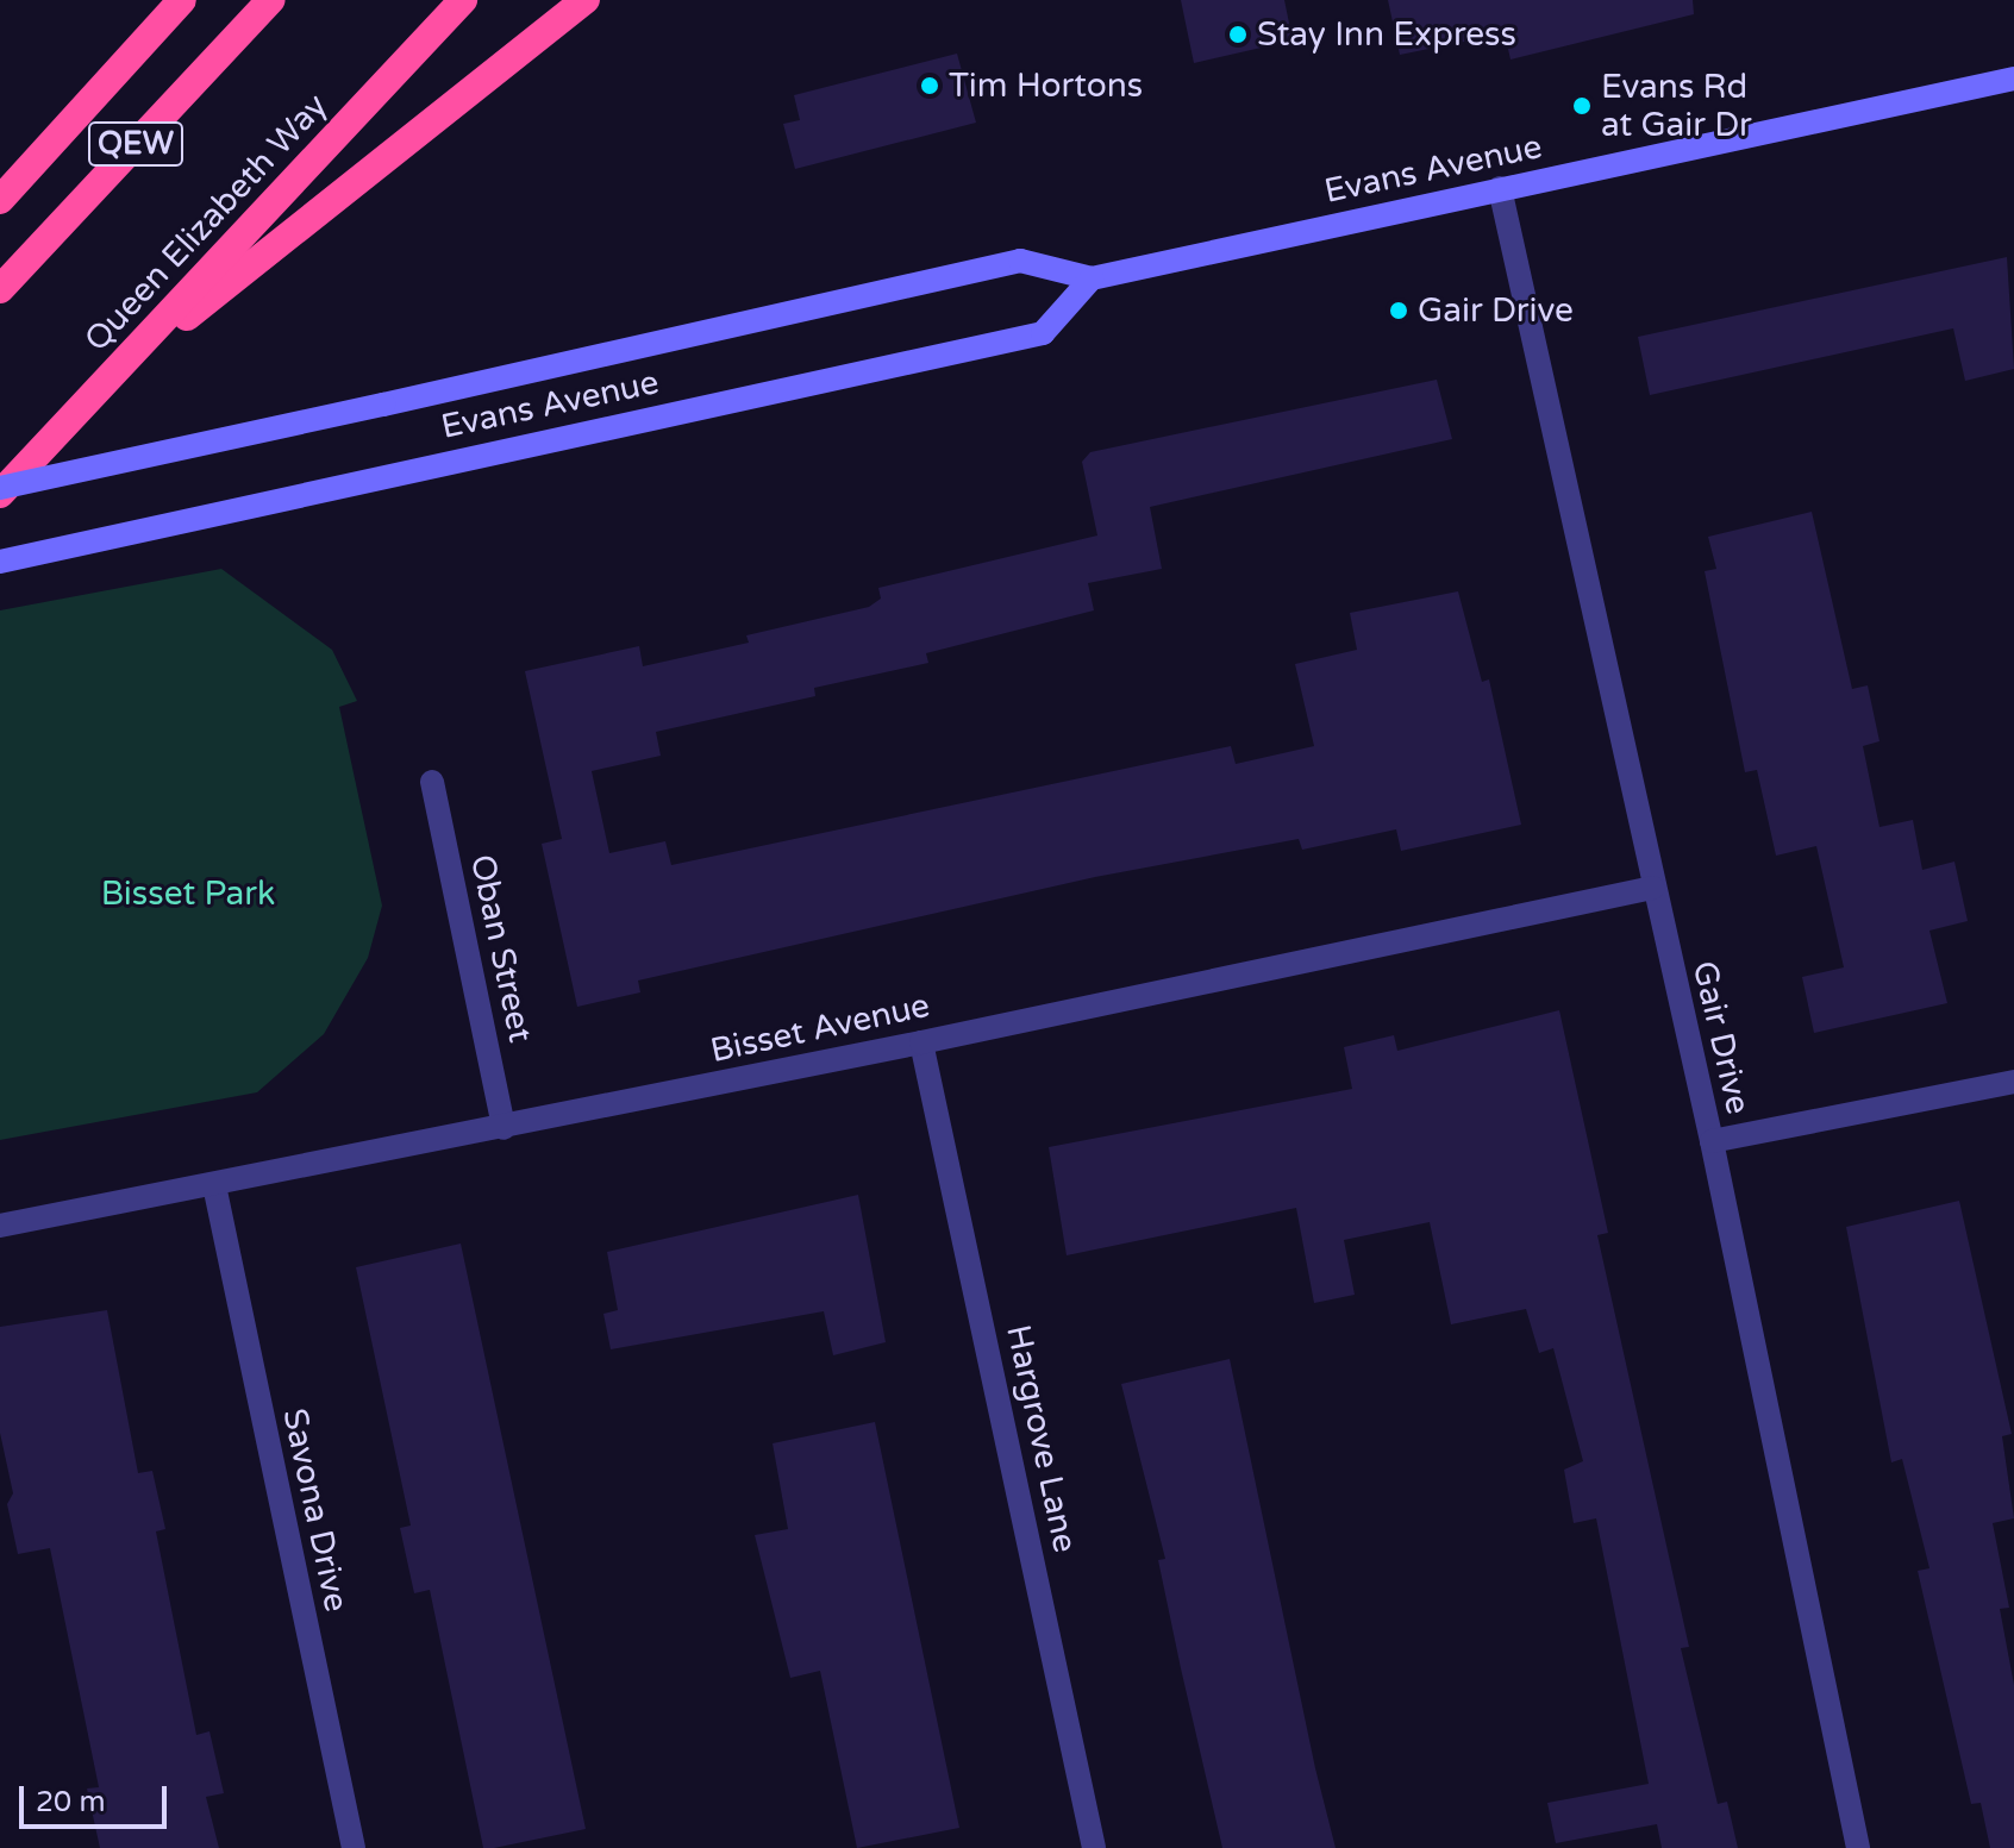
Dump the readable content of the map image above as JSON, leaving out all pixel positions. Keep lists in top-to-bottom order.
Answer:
{
  "streets": {
    "highway": ["QEW", "Queen Elizabeth Way"],
    "main road": ["Evans Avenue"],
    "street": [
      "Oban Street",
      "Bisset Avenue",
      "Gair Drive",
      "Hargrove Lane",
      "Savona Drive"
    ]
  },
  "crossings": [
    ["Evans Avenue", "Queen Elizabeth Way"],
    ["Evans Avenue", "Gair Drive"],
    ["Oban Street", "Bisset Avenue"],
    ["Bisset Avenue", "Gair Drive"],
    ["Bisset Avenue", "Hargrove Lane"],
    ["Bisset Avenue", "Savona Drive"]
  ],
  "parks": ["Bisset Park"],
  "places": [
    "Stay Inn Express",
    "Tim Hortons",
    "Evans Rd at Gair Dr",
    "Gair Drive"
  ],
  "scale_bar": "20 m"
}
